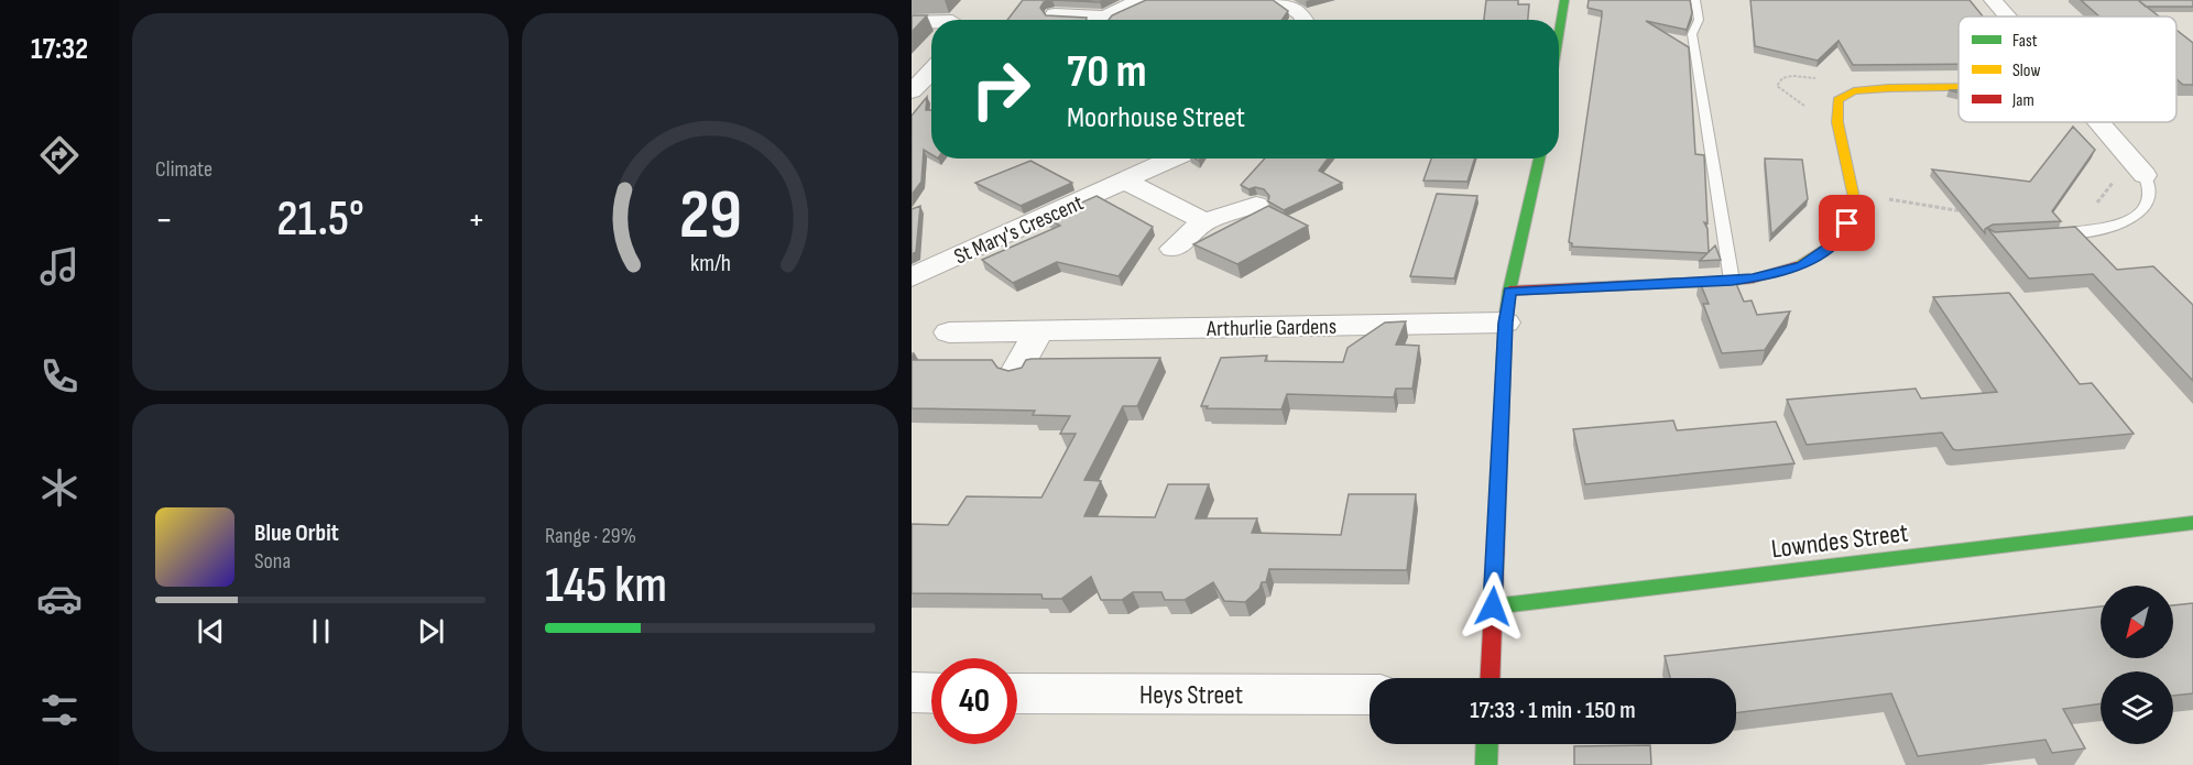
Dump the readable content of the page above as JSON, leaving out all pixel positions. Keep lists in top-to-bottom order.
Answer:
{
  "streets": {
    "street": [
      "St Mary's Crescent",
      "Arthurlie Gardens",
      "Lowndes Street",
      "Heys Street"
    ]
  },
  "legend": ["Fast", "Slow", "Jam"],
  "north": "bottom left",
  "page": {
    "tabs": "17:32",
    "tile": [
      "Climate",
      ["Range · 29%", "145 km"]
    ],
    "turn": ["70 m", "Moorhouse Street"],
    "heat": ["−", "21.5°", "+"],
    "song": ["Blue Orbit", "Sona"],
    "limit": "40",
    "trip": "17:33 · 1 min · 150 m",
    "gauge": ["29", "km/h"]
  }
}
